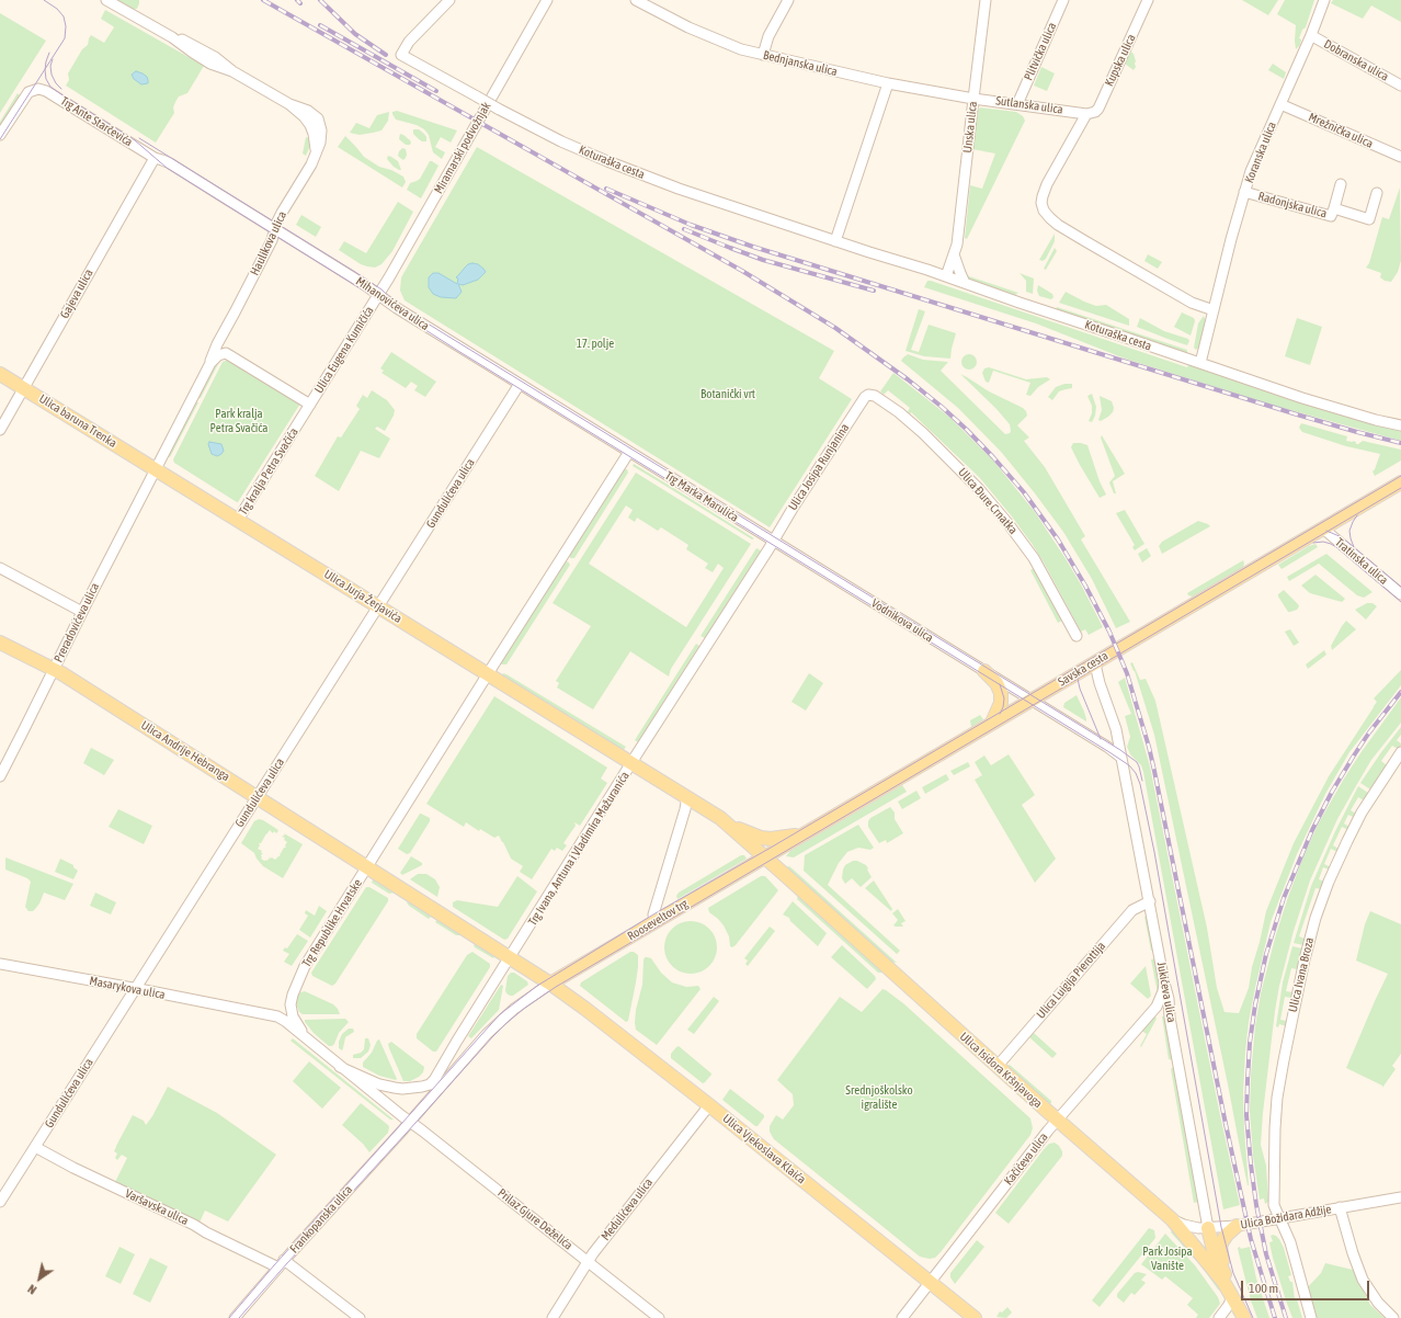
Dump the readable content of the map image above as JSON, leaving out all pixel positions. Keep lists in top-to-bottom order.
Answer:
{
  "streets": {
    "main road": [
      "Ulica baruna Trenka",
      "Trg kralja Petra Svačića",
      "Ulica Jurja Žerjavića",
      "Savska cesta",
      "Ulica Andrije Hebranga",
      "Trg Ivana, Antuna i Vladimira Mažuranića",
      "Rooseveltov trg",
      "Trg Republike Hrvatske",
      "Ulica Isidora Kršnjavoga",
      "Ulica Vjekoslava Klaića"
    ],
    "street": [
      "Plitvička ulica",
      "Kupska ulica",
      "Dobranska ulica",
      "Bednjanska ulica",
      "Sutlanska ulica",
      "Trg Ante Starčevića",
      "Unska ulica",
      "Mrežnička ulica",
      "Miramarski podvožnjak",
      "Koranska ulica",
      "Koturaška cesta",
      "Radonjska ulica",
      "Haulikova ulica",
      "Gajeva ulica",
      "Mihanovićeva ulica",
      "Ulica Eugena Kumičića",
      "Ulica Josipa Runjanina",
      "Gundulićeva ulica",
      "Trg Marka Marulića",
      "Ulica Đure Crnatka",
      "Tratinska ulica",
      "Vodnikova ulica",
      "Preradovićeva ulica",
      "Ulica Ivana Broza",
      "Ulica Luigija Pierottija",
      "Masarykova ulica",
      "Jukićeva ulica",
      "Kačićeva ulica",
      "Varšavska ulica",
      "Medulićeva ulica",
      "Ulica Božidara Adžije",
      "Frankopanska ulica",
      "Prilaz Gjure Deželića"
    ]
  },
  "crossings": [
    ["Plitvička ulica", "Sutlanska ulica"],
    ["Kupska ulica", "Sutlanska ulica"],
    ["Dobranska ulica", "Koranska ulica"],
    ["Bednjanska ulica", "Sutlanska ulica"],
    ["Bednjanska ulica", "Unska ulica"],
    ["Sutlanska ulica", "Unska ulica"],
    ["Trg Ante Starčevića", "Gajeva ulica"],
    ["Trg Ante Starčevića", "Mihanovićeva ulica"],
    ["Unska ulica", "Koturaška cesta"],
    ["Mrežnička ulica", "Koranska ulica"],
    ["Miramarski podvožnjak", "Mihanovićeva ulica"],
    ["Miramarski podvožnjak", "Ulica Eugena Kumičića"],
    ["Koranska ulica", "Koturaška cesta"],
    ["Koranska ulica", "Radonjska ulica"],
    ["Haulikova ulica", "Mihanovićeva ulica"],
    ["Gajeva ulica", "Mihanovićeva ulica"],
    ["Gajeva ulica", "Ulica baruna Trenka"],
    ["Mihanovićeva ulica", "Ulica Eugena Kumičića"],
    ["Mihanovićeva ulica", "Gundulićeva ulica"],
    ["Mihanovićeva ulica", "Trg Marka Marulića"],
    ["Ulica Eugena Kumičića", "Trg kralja Petra Svačića"],
    ["Ulica baruna Trenka", "Trg kralja Petra Svačića"],
    ["Ulica baruna Trenka", "Preradovićeva ulica"],
    ["Ulica Josipa Runjanina", "Trg Marka Marulića"],
    ["Ulica Josipa Runjanina", "Ulica Đure Crnatka"],
    ["Ulica Josipa Runjanina", "Vodnikova ulica"],
    ["Trg kralja Petra Svačića", "Ulica Jurja Žerjavića"],
    ["Trg kralja Petra Svačića", "Preradovićeva ulica"],
    ["Gundulićeva ulica", "Ulica Jurja Žerjavića"],
    ["Gundulićeva ulica", "Ulica Andrije Hebranga"],
    ["Gundulićeva ulica", "Masarykova ulica"],
    ["Gundulićeva ulica", "Varšavska ulica"],
    ["Trg Marka Marulića", "Vodnikova ulica"],
    ["Tratinska ulica", "Savska cesta"],
    ["Ulica Jurja Žerjavića", "Trg Ivana, Antuna i Vladimira Mažuranića"],
    ["Vodnikova ulica", "Savska cesta"],
    ["Preradovićeva ulica", "Ulica Andrije Hebranga"],
    ["Savska cesta", "Rooseveltov trg"],
    ["Savska cesta", "Jukićeva ulica"],
    ["Savska cesta", "Ulica Isidora Kršnjavoga"],
    ["Ulica Andrije Hebranga", "Trg Republike Hrvatske"],
    ["Trg Ivana, Antuna i Vladimira Mažuranića", "Trg Republike Hrvatske"],
    ["Rooseveltov trg", "Trg Republike Hrvatske"],
    ["Rooseveltov trg", "Ulica Isidora Kršnjavoga"],
    ["Rooseveltov trg", "Ulica Vjekoslava Klaića"],
    ["Trg Republike Hrvatske", "Masarykova ulica"],
    ["Trg Republike Hrvatske", "Ulica Vjekoslava Klaića"],
    ["Trg Republike Hrvatske", "Frankopanska ulica"],
    ["Trg Republike Hrvatske", "Prilaz Gjure Deželića"],
    ["Ulica Ivana Broza", "Ulica Božidara Adžije"],
    ["Ulica Luigija Pierottija", "Jukićeva ulica"],
    ["Ulica Luigija Pierottija", "Ulica Isidora Kršnjavoga"],
    ["Jukićeva ulica", "Kačićeva ulica"],
    ["Jukićeva ulica", "Ulica Božidara Adžije"],
    ["Ulica Isidora Kršnjavoga", "Kačićeva ulica"],
    ["Ulica Isidora Kršnjavoga", "Ulica Božidara Adžije"],
    ["Ulica Vjekoslava Klaića", "Kačićeva ulica"],
    ["Ulica Vjekoslava Klaića", "Medulićeva ulica"],
    ["Varšavska ulica", "Frankopanska ulica"],
    ["Medulićeva ulica", "Prilaz Gjure Deželića"],
    ["Frankopanska ulica", "Prilaz Gjure Deželića"]
  ],
  "parks": [
    "17. polje",
    "Botanički vrt",
    "Park kralja Petra Svačića",
    "Srednjoškolsko igralište",
    "Park Josipa Vanište"
  ],
  "scale_bar": "100 m",
  "north": "bottom left"
}
